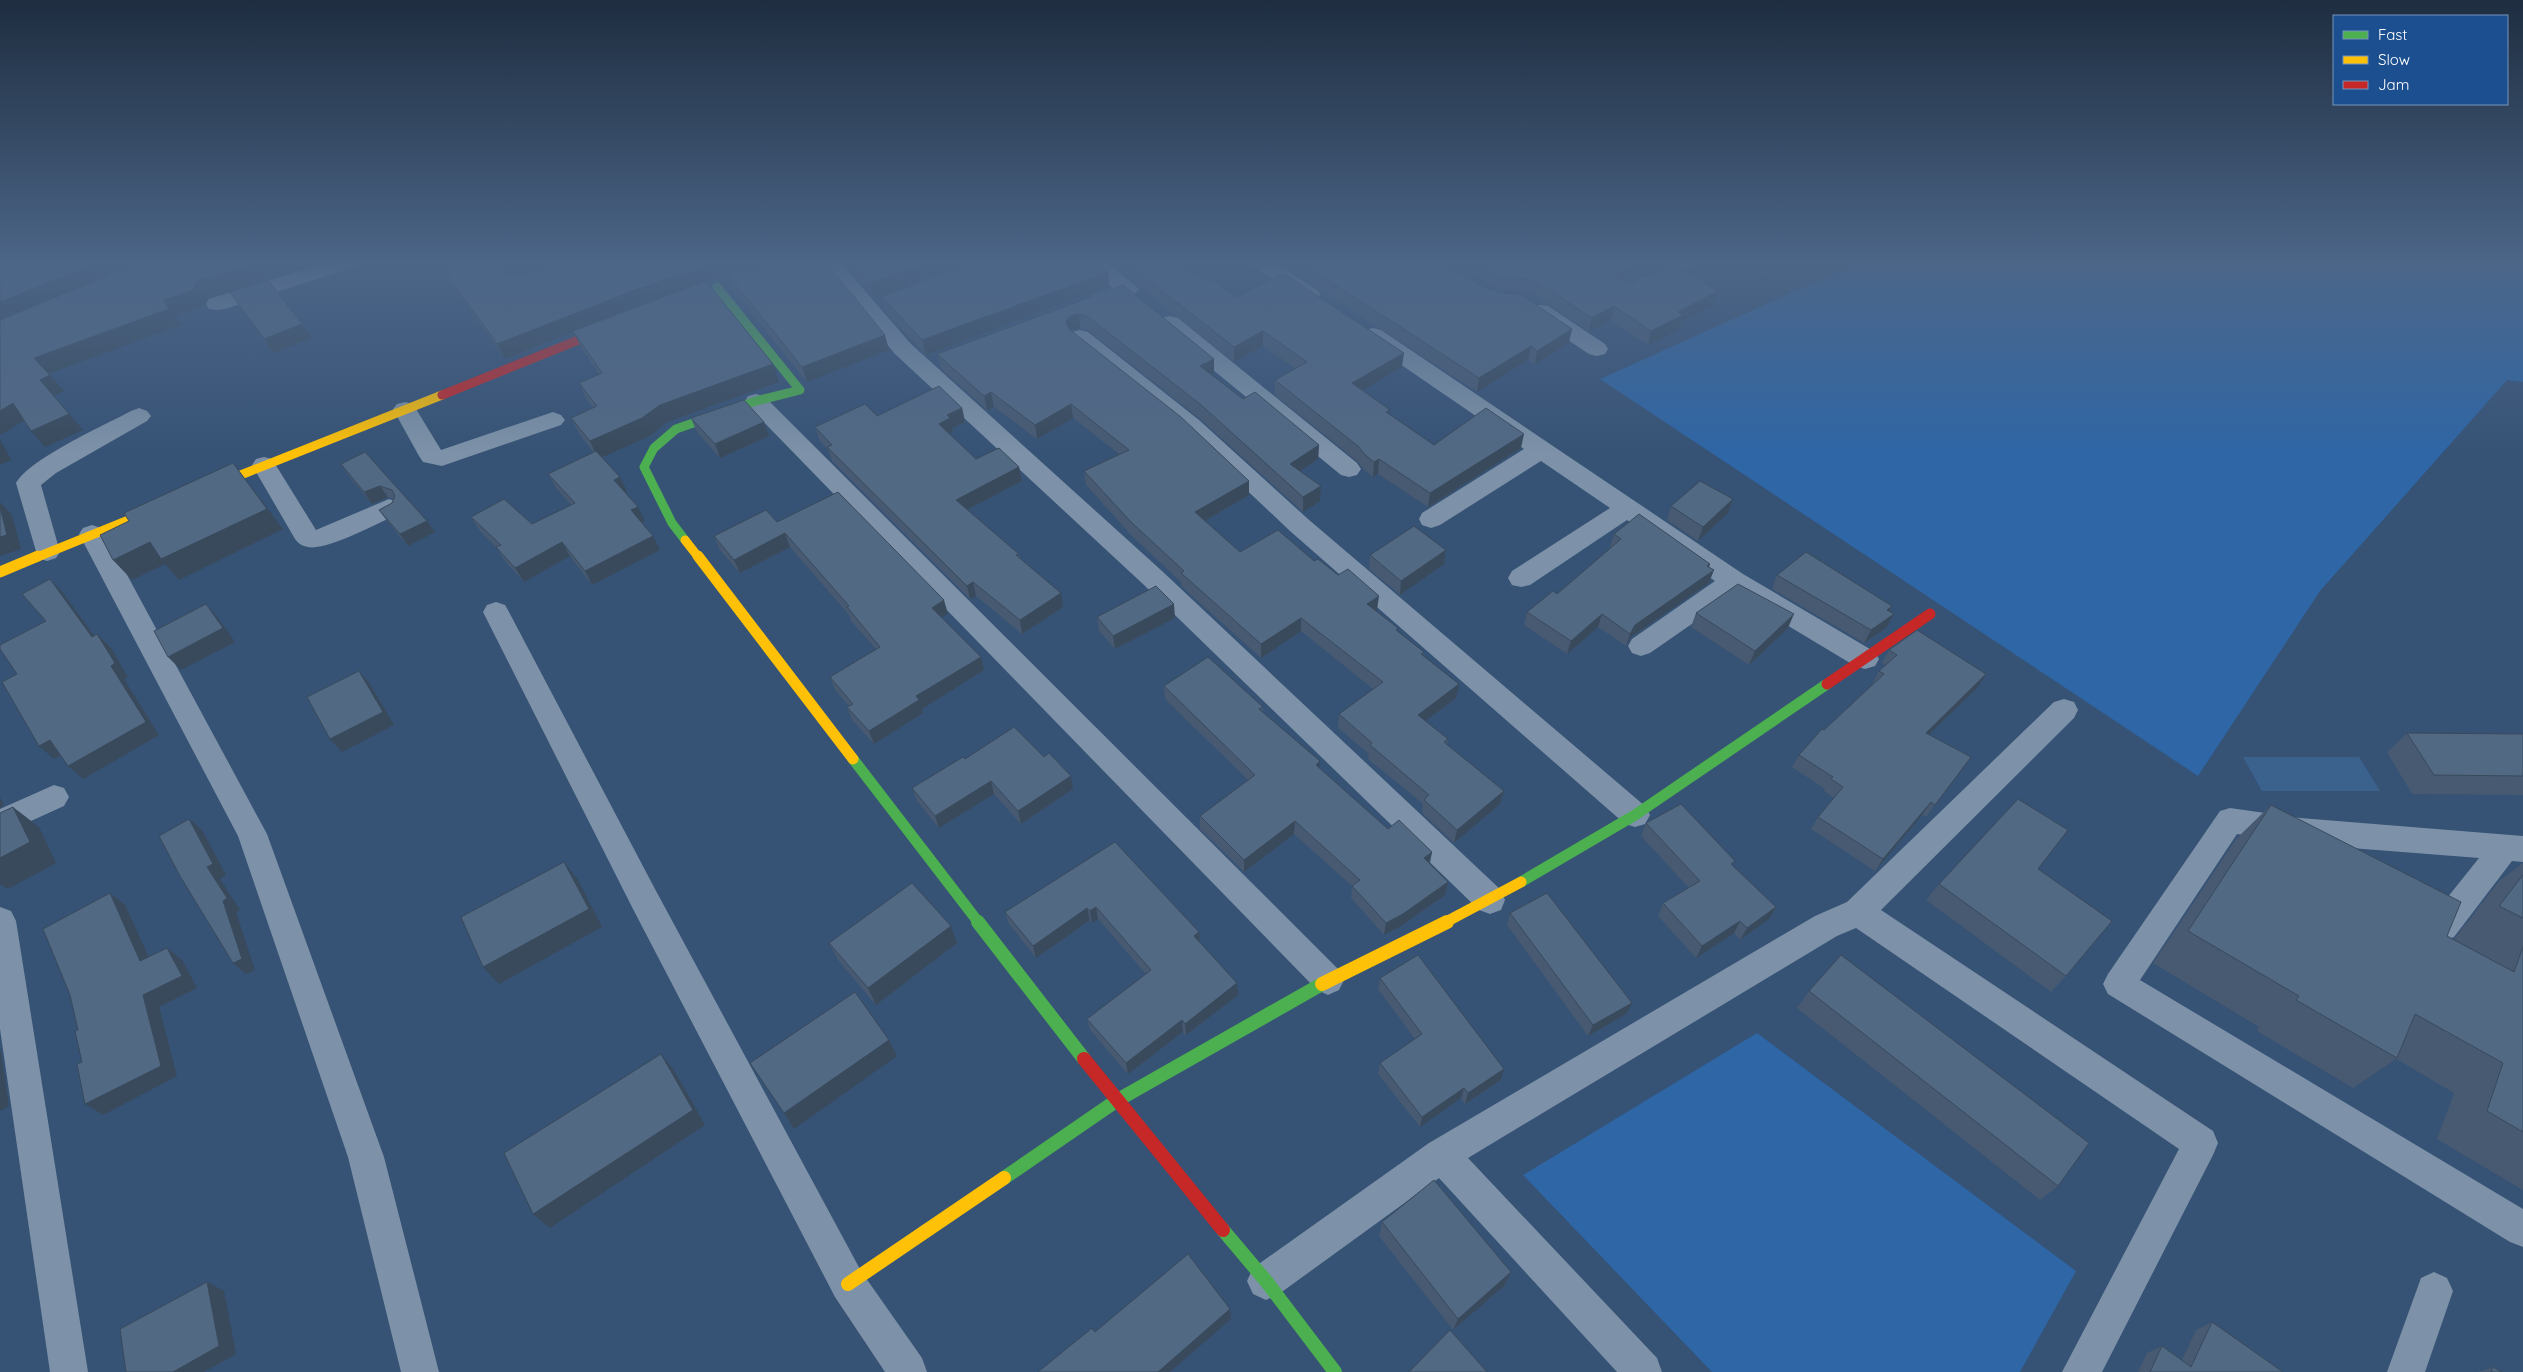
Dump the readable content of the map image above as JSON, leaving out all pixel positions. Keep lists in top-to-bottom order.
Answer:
{
  "legend": ["Fast", "Slow", "Jam"]
}
